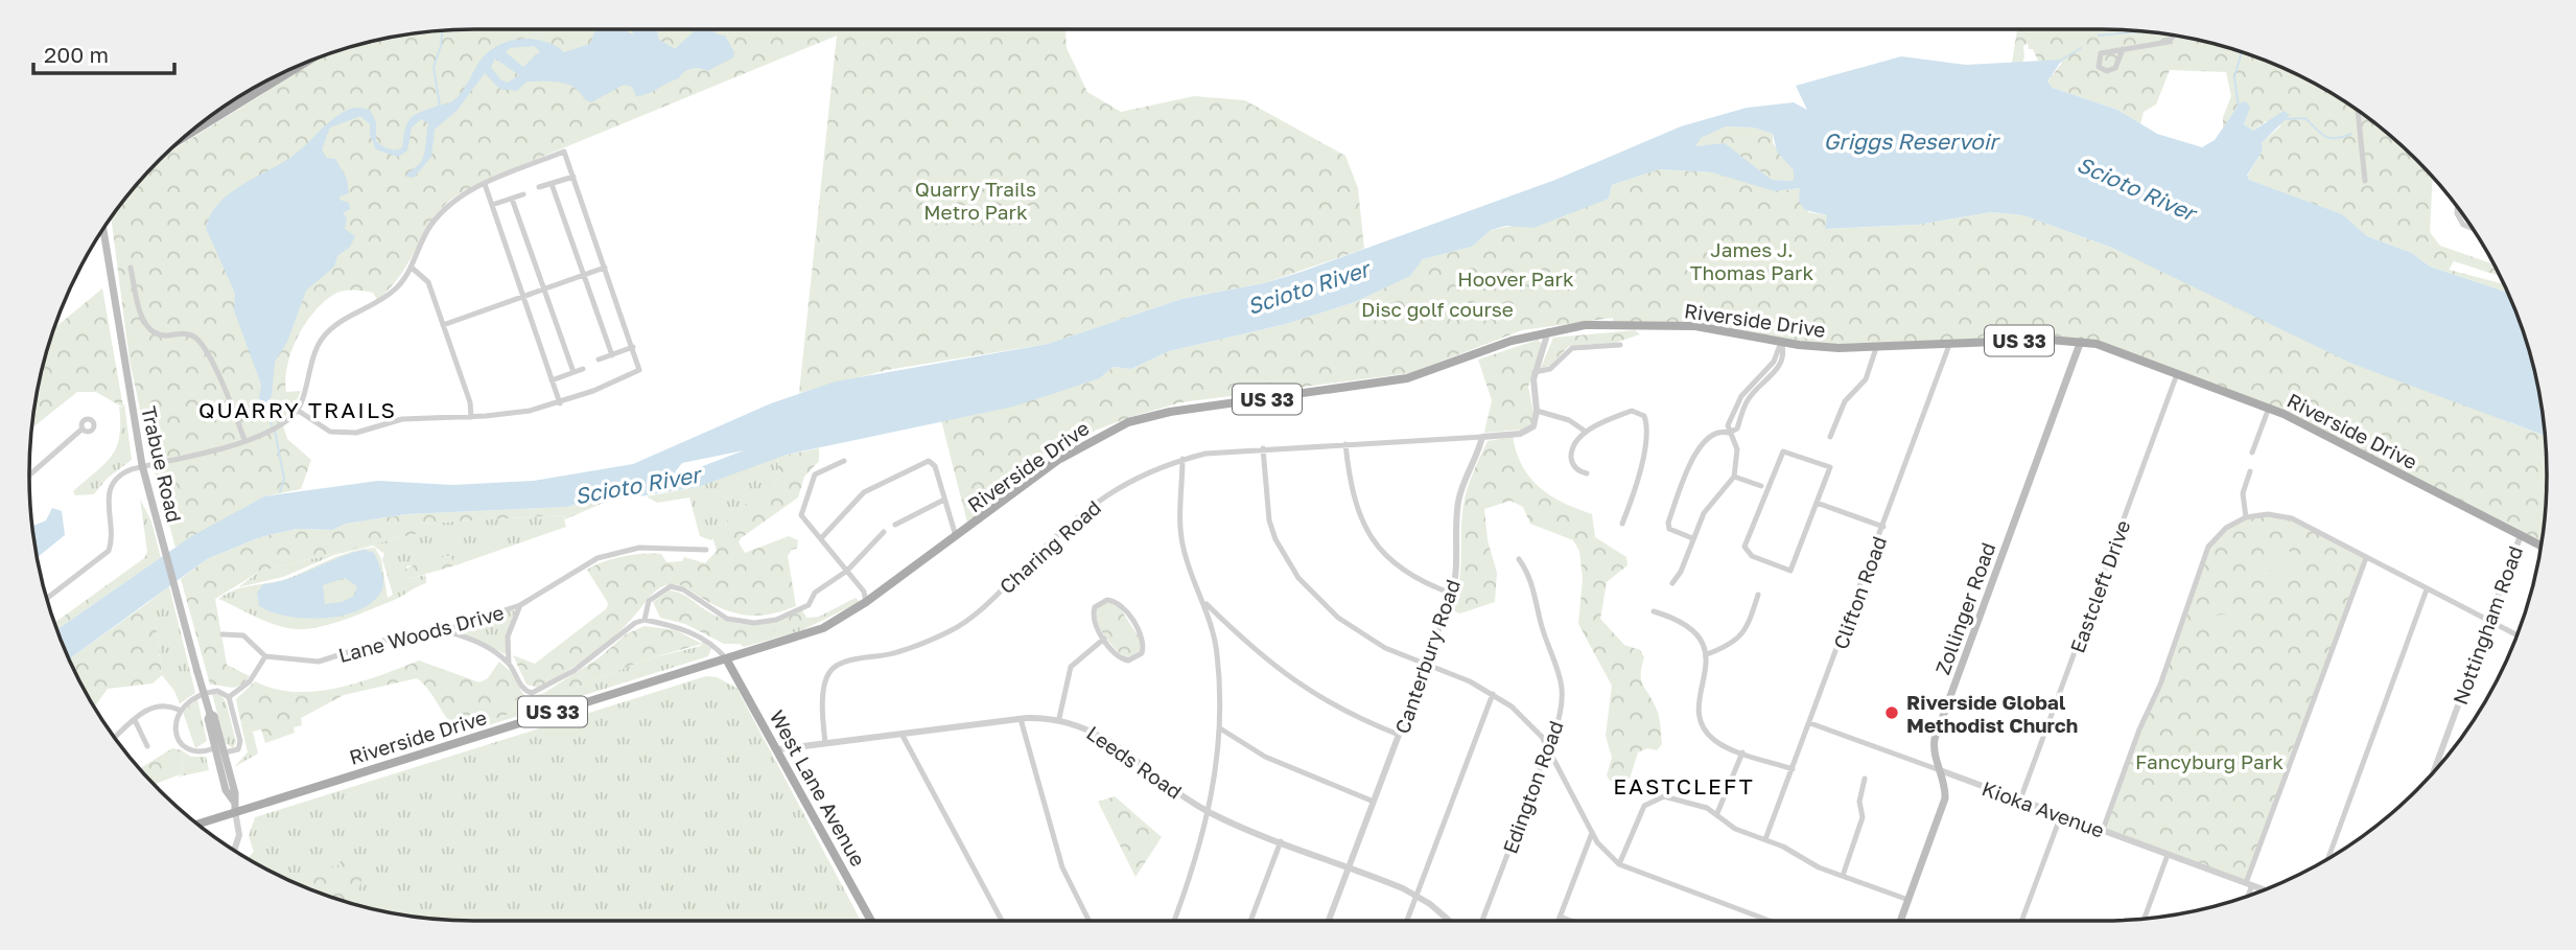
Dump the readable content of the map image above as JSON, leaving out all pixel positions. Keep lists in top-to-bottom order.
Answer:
{
  "streets": {
    "main road": [
      "Riverside Drive",
      "US 33",
      "Trabue Road",
      "Zollinger Road",
      "West Lane Avenue"
    ],
    "street": [
      "Charing Road",
      "Eastcleft Drive",
      "Clifton Road",
      "Nottingham Road",
      "Lane Woods Drive",
      "Canterbury Road",
      "Leeds Road",
      "Edington Road",
      "Kioka Avenue"
    ]
  },
  "crossings": [
    ["Riverside Drive", "Trabue Road"],
    ["Riverside Drive", "Eastcleft Drive"],
    ["Riverside Drive", "Clifton Road"],
    ["Riverside Drive", "Zollinger Road"],
    ["Riverside Drive", "Nottingham Road"],
    ["Riverside Drive", "West Lane Avenue"],
    ["Charing Road", "Canterbury Road"],
    ["Charing Road", "Leeds Road"],
    ["Eastcleft Drive", "Kioka Avenue"],
    ["Clifton Road", "Kioka Avenue"],
    ["Zollinger Road", "Kioka Avenue"],
    ["Canterbury Road", "Leeds Road"],
    ["Leeds Road", "West Lane Avenue"]
  ],
  "districts": ["QUARRY TRAILS", "EASTCLEFT"],
  "water": ["Griggs Reservoir", "Scioto River"],
  "parks": [
    "Quarry Trails Metro Park",
    "James J. Thomas Park",
    "Hoover Park",
    "Disc golf course",
    "Fancyburg Park"
  ],
  "places": ["Riverside Global Methodist Church"],
  "scale_bar": "200 m"
}
